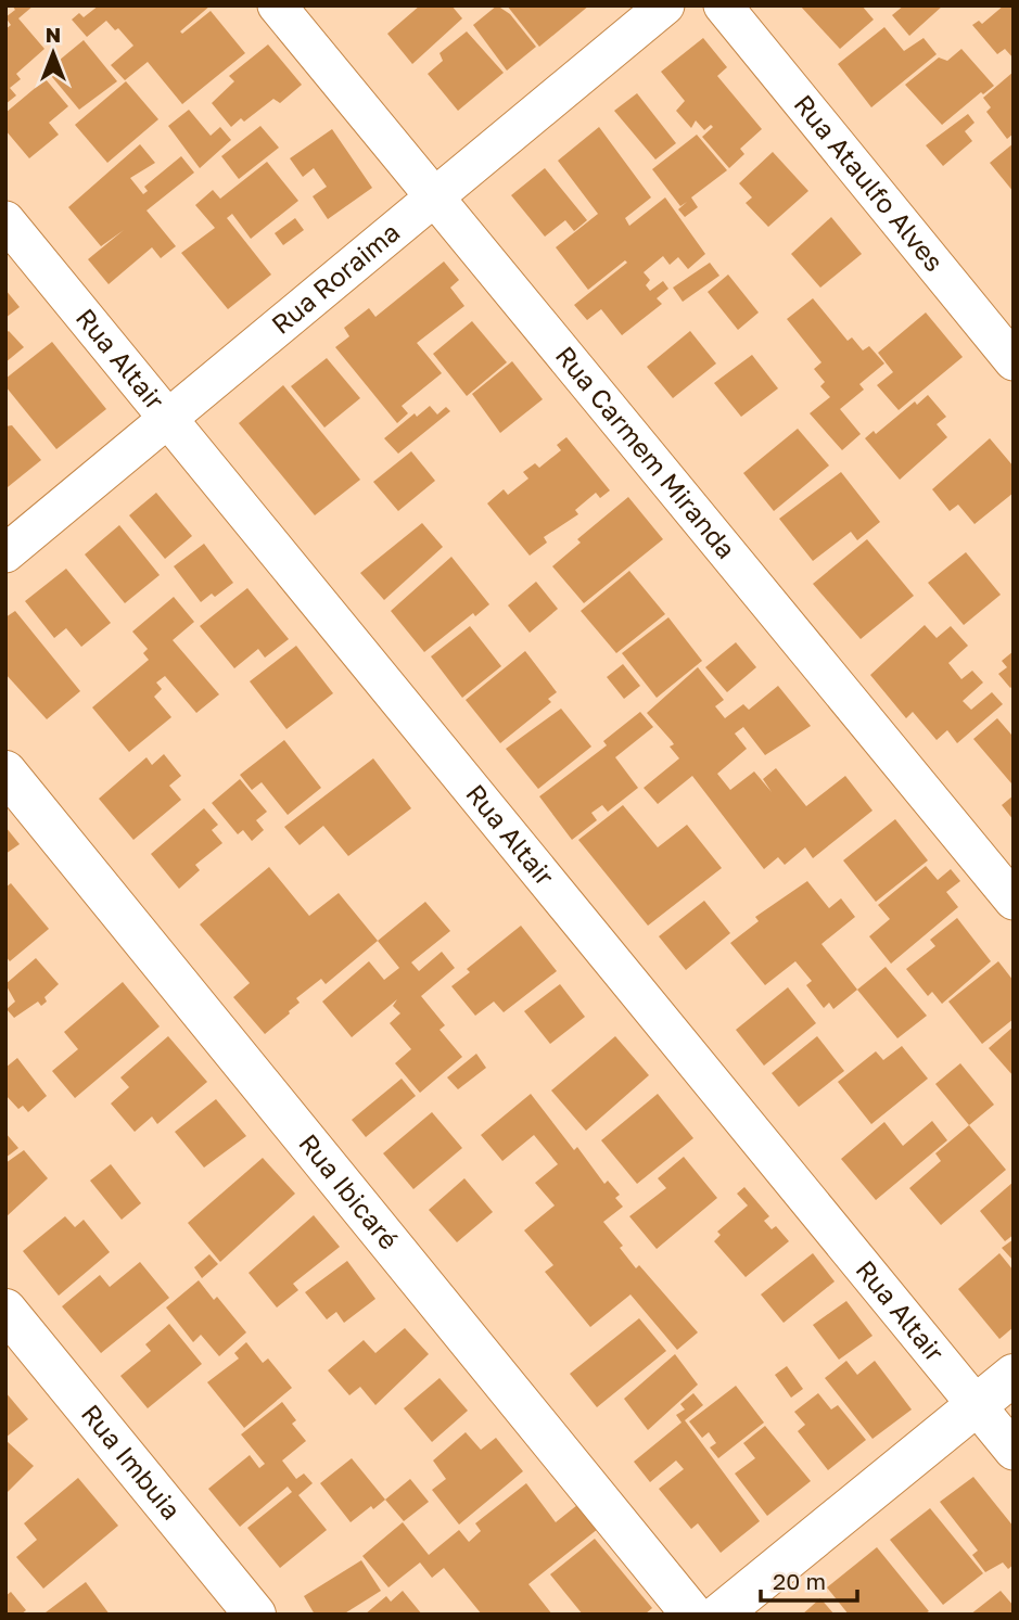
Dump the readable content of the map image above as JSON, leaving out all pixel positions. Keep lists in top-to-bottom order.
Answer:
{
  "streets": {
    "street": [
      "Rua Ataulfo Alves",
      "Rua Roraima",
      "Rua Altair",
      "Rua Carmem Miranda",
      "Rua Ibicaré",
      "Rua Imbuia"
    ]
  },
  "crossings": [
    ["Rua Roraima", "Rua Altair"],
    ["Rua Roraima", "Rua Carmem Miranda"]
  ],
  "scale_bar": "20 m",
  "north": "top"
}
